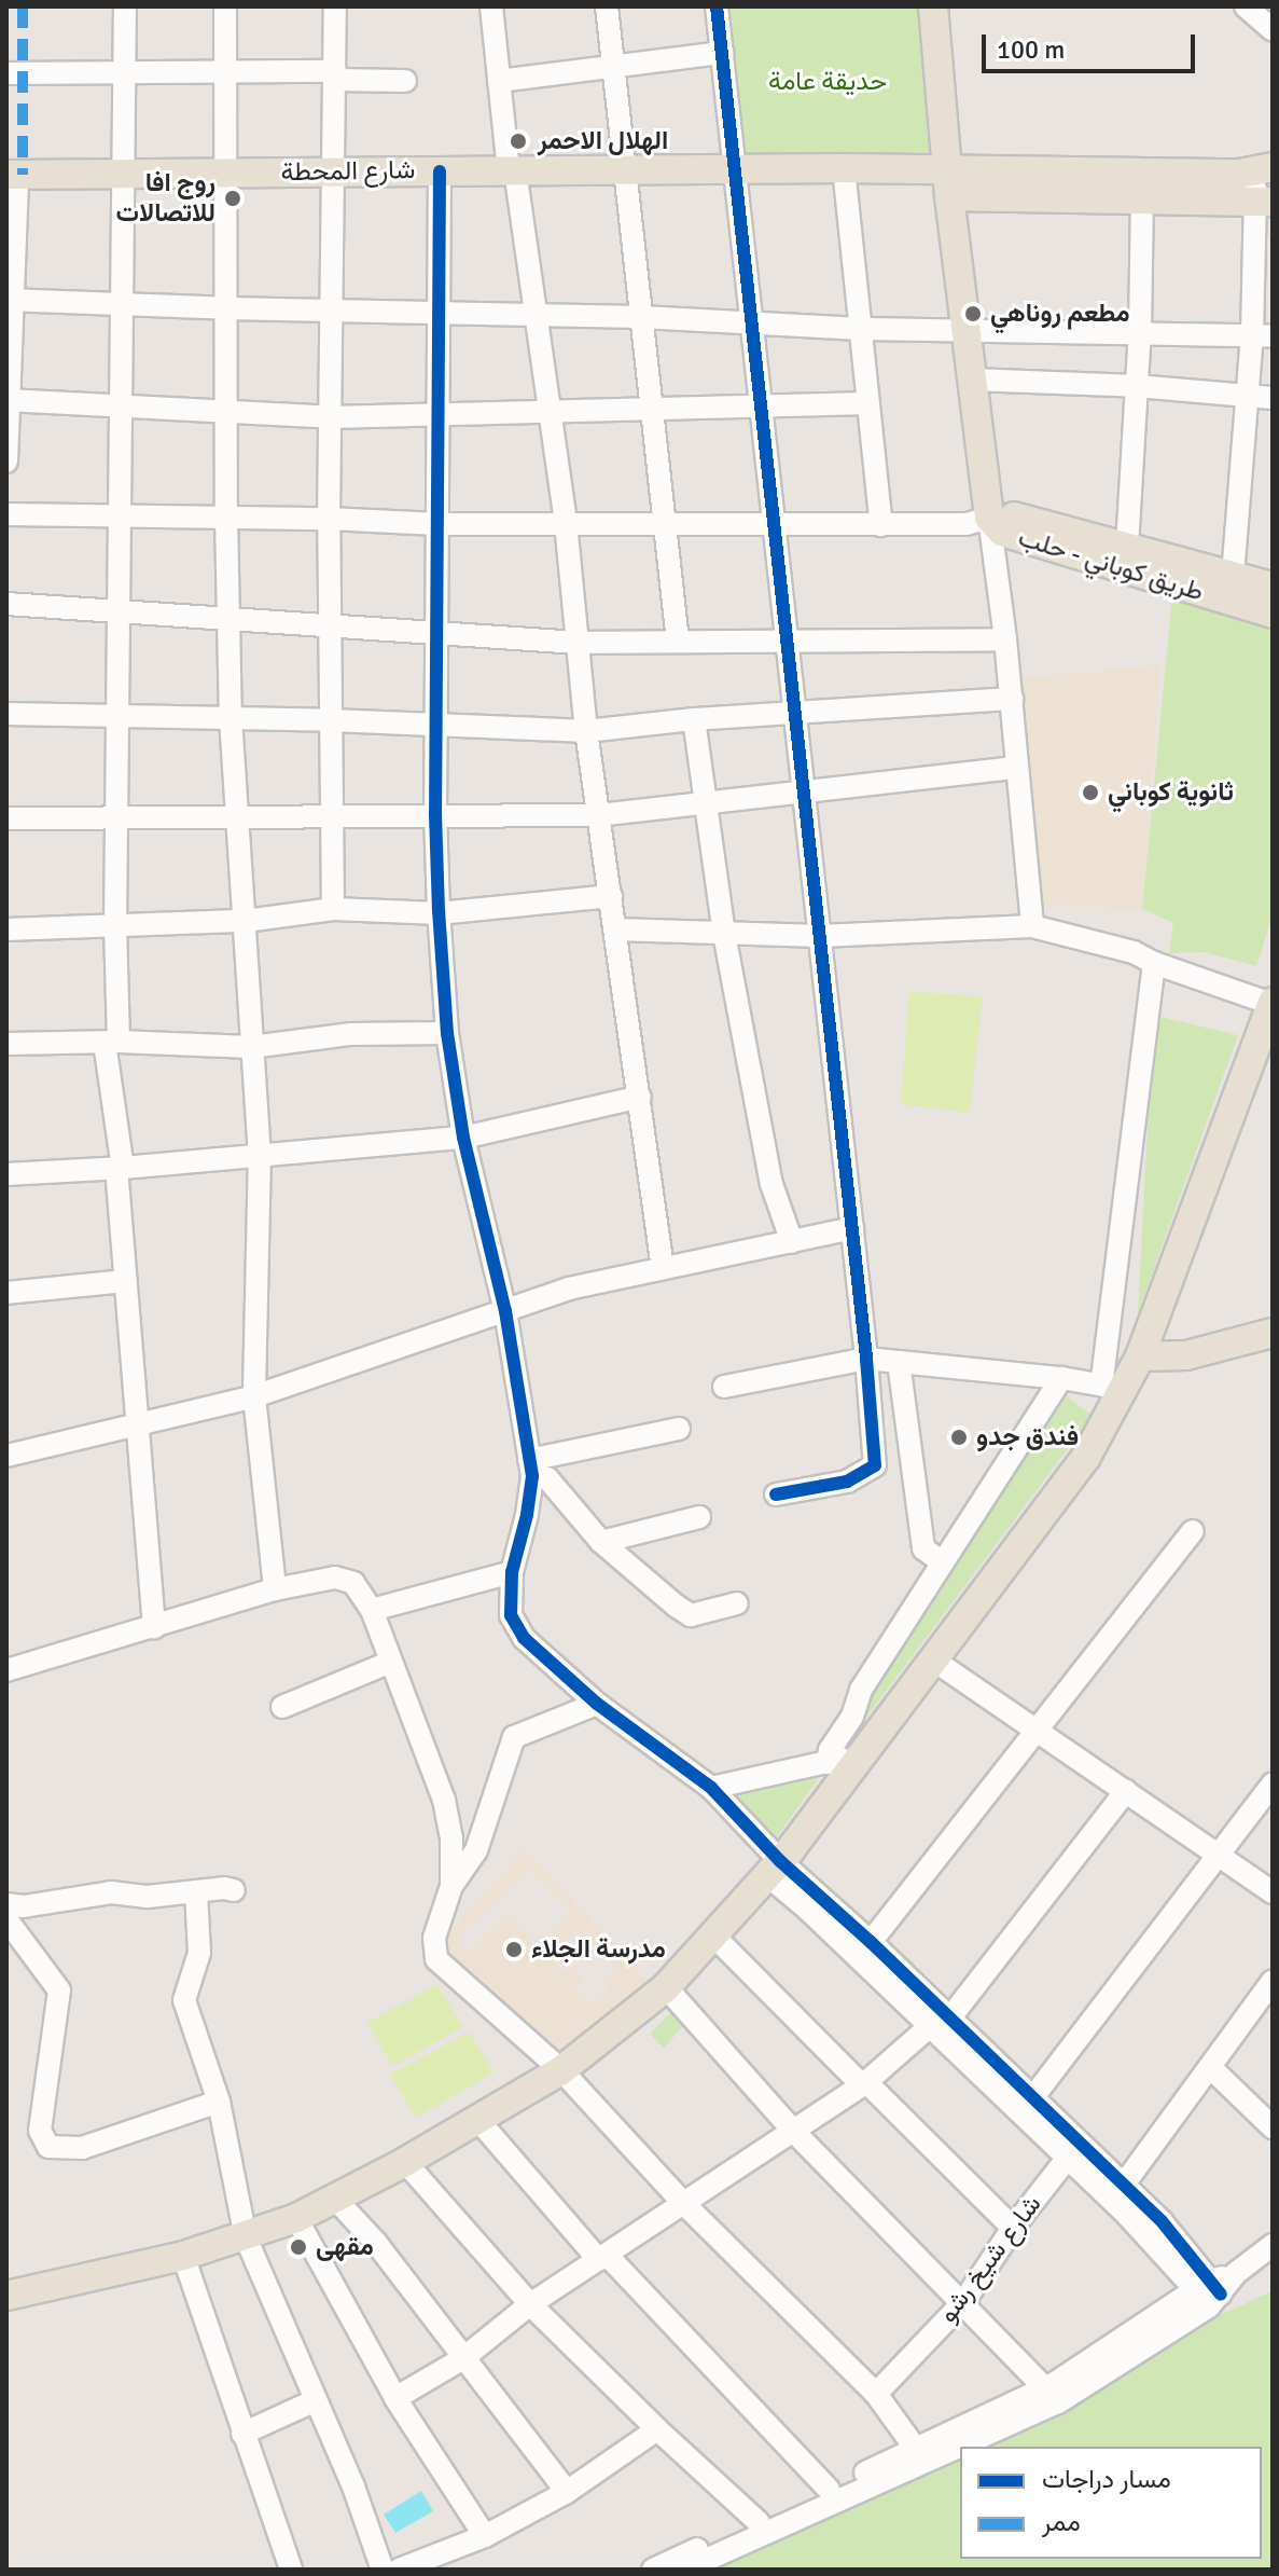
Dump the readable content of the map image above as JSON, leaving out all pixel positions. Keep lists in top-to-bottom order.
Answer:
{
  "streets": {
    "main road": ["شارع المحطة", "طريق كوباني - حلب"],
    "street": ["شارع شيخ رشو"]
  },
  "parks": ["حديقة عامة"],
  "places": [
    "الهلال الاحمر",
    "روج افا للاتصالات",
    "مطعم روناهي",
    "ثانوية كوباني",
    "فندق جدو",
    "مدرسة الجلاء",
    "مقهى"
  ],
  "legend": ["مسار دراجات", "ممر"],
  "scale_bar": "100 m"
}
